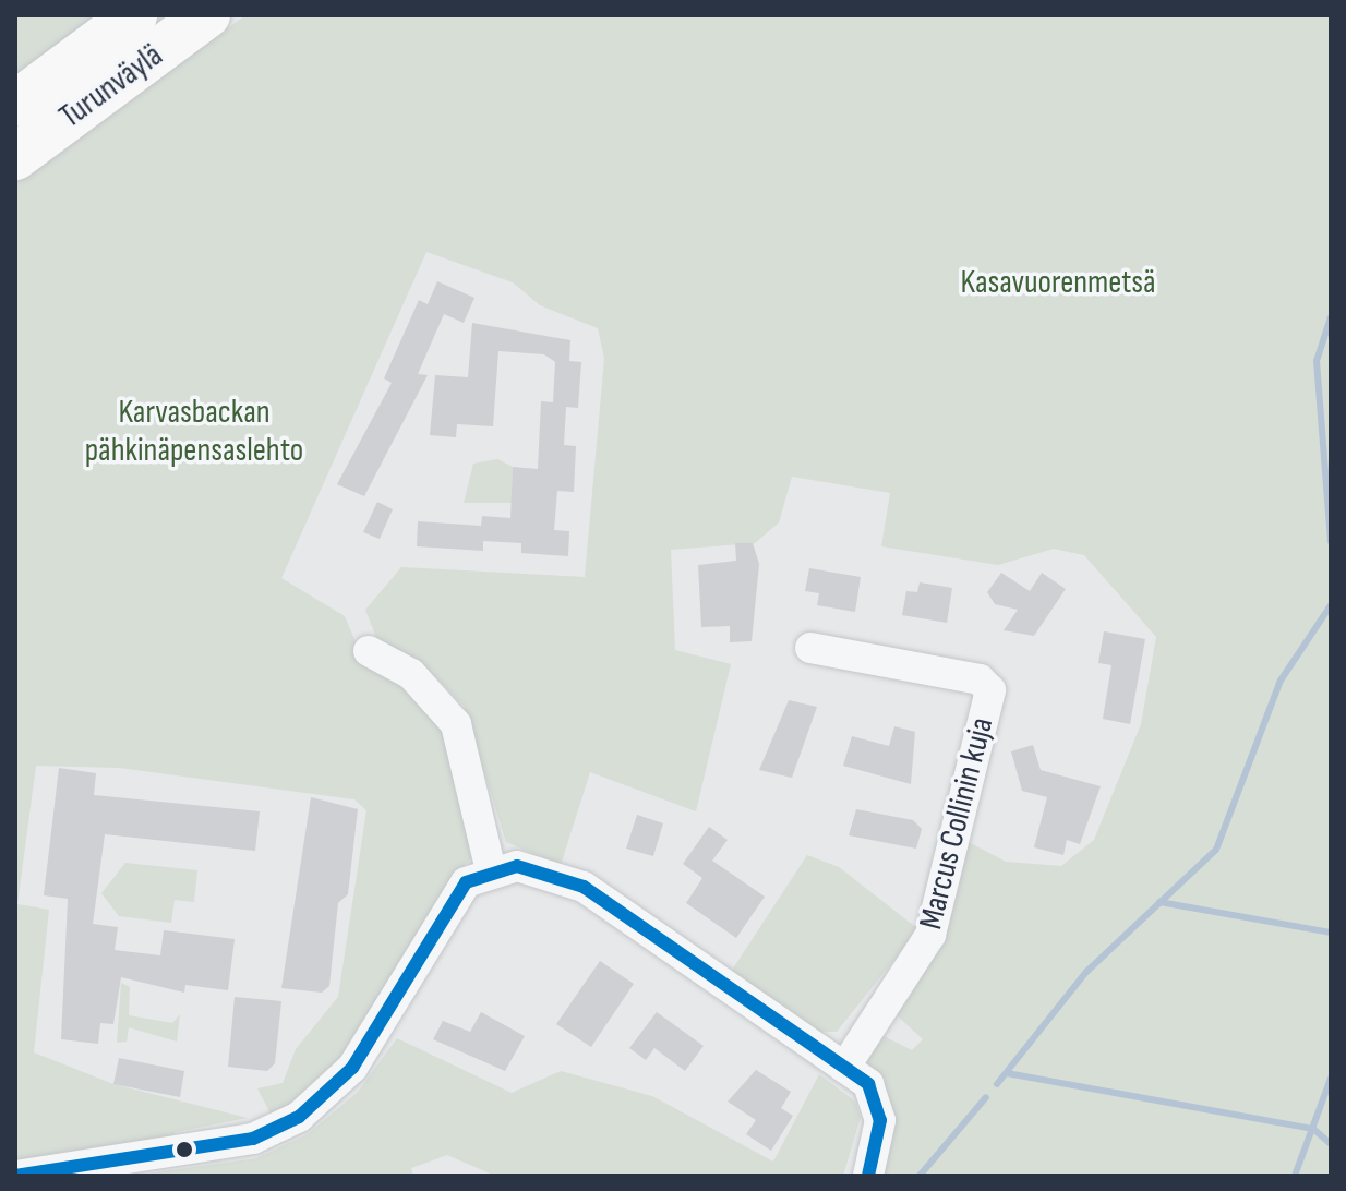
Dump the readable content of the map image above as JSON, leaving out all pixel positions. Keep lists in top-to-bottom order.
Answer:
{
  "streets": {
    "highway": ["Turunväylä"],
    "street": ["Marcus Collinin kuja"]
  },
  "parks": ["Kasavuorenmetsä", "Karvasbackan pähkinäpensaslehto"]
}
